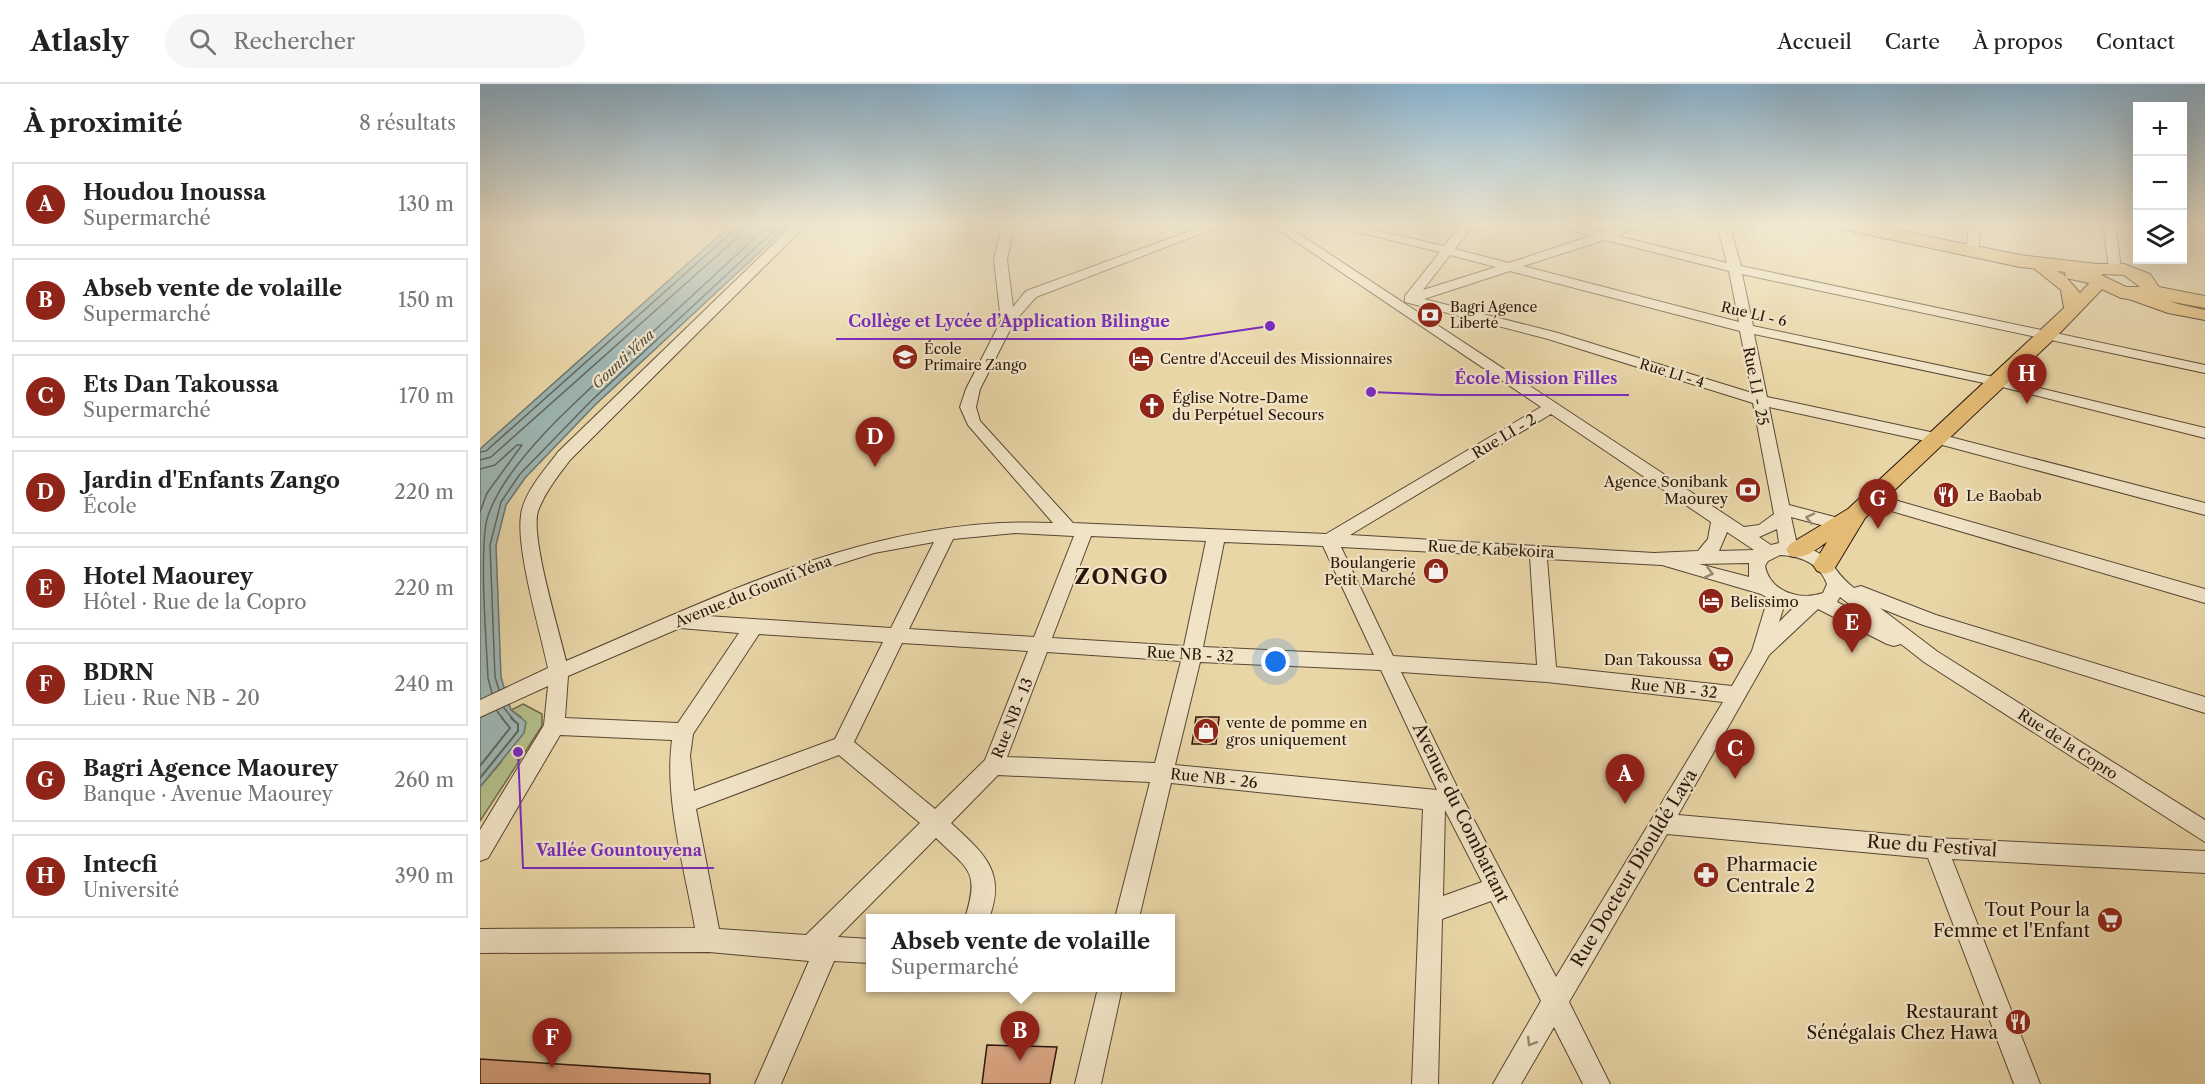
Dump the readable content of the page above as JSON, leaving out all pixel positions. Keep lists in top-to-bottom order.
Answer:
{
  "streets": {
    "street": [
      "Rue LI - 6",
      "Rue LI - 4",
      "Rue LI - 25",
      "Rue LI - 2",
      "Rue de Kabekoira",
      "Avenue du Gounti Yéna",
      "Rue NB - 32",
      "Rue NB - 13",
      "Rue de la Copro",
      "Rue NB - 26",
      "Avenue du Combattant",
      "Rue du Festival",
      "Rue Docteur Diouldé Laya"
    ]
  },
  "crossings": [
    ["Rue LI - 6", "Rue LI - 25"],
    ["Rue LI - 4", "Rue LI - 25"],
    ["Rue LI - 25", "Rue de Kabekoira"],
    ["Rue LI - 2", "Rue de Kabekoira"],
    ["Rue LI - 2", "Avenue du Gounti Yéna"],
    ["Rue LI - 2", "Avenue du Combattant"],
    ["Rue de Kabekoira", "Avenue du Gounti Yéna"],
    ["Rue de Kabekoira", "Rue de la Copro"],
    ["Rue de Kabekoira", "Avenue du Combattant"],
    ["Rue de Kabekoira", "Rue Docteur Diouldé Laya"],
    ["Avenue du Gounti Yéna", "Rue NB - 32"],
    ["Avenue du Gounti Yéna", "Rue NB - 13"],
    ["Avenue du Gounti Yéna", "Avenue du Combattant"],
    ["Rue NB - 32", "Rue NB - 13"],
    ["Rue NB - 32", "Avenue du Combattant"],
    ["Rue NB - 32", "Rue Docteur Diouldé Laya"],
    ["Rue NB - 13", "Rue NB - 26"],
    ["Rue de la Copro", "Rue Docteur Diouldé Laya"],
    ["Rue NB - 26", "Avenue du Combattant"],
    ["Avenue du Combattant", "Rue Docteur Diouldé Laya"],
    ["Rue du Festival", "Rue Docteur Diouldé Laya"]
  ],
  "districts": ["ZONGO"],
  "water": ["Gounti Yéna"],
  "places": {
    "bank": ["Bagri Agence Liberté", "Agence Sonibank Maourey"],
    "other": ["Collège et Lycée d’Application Bilingue", "École Mission Filles", "Vallée Gountouyena"],
    "school or university": ["École Primaire Zango"],
    "hotel": ["Centre d'Acceuil des Missionnaires", "Belissimo"],
    "church": ["Église Notre-Dame du Perpétuel Secours"],
    "restaurant": ["Le Baobab", "Restaurant Sénégalais Chez Hawa"],
    "shop": ["Boulangerie Petit Marché", "vente de pomme en gros uniquement"],
    "supermarket": ["Dan Takoussa", "Tout Pour la Femme et l'Enfant"],
    "pharmacy": ["Pharmacie Centrale 2"]
  },
  "page": {
    "header": "Atlasly",
    "search": "Rechercher",
    "nav": [
      "Accueil",
      "Carte",
      "À propos",
      "Contact"
    ],
    "heading": ["À proximité", "8 résultats"],
    "map_buttons": ["+", "−"],
    "list": [
      {
        "mark": "A",
        "name": "Houdou Inoussa",
        "note": "Supermarché",
        "value": "130 m"
      },
      {
        "mark": "B",
        "name": "Abseb vente de volaille",
        "note": "Supermarché",
        "value": "150 m"
      },
      {
        "mark": "C",
        "name": "Ets Dan Takoussa",
        "note": "Supermarché",
        "value": "170 m"
      },
      {
        "mark": "D",
        "name": "Jardin d'Enfants Zango",
        "note": "École",
        "value": "220 m"
      },
      {
        "mark": "E",
        "name": "Hotel Maourey",
        "note": "Hôtel · Rue de la Copro",
        "value": "220 m"
      },
      {
        "mark": "F",
        "name": "BDRN",
        "note": "Lieu · Rue NB - 20",
        "value": "240 m"
      },
      {
        "mark": "G",
        "name": "Bagri Agence Maourey",
        "note": "Banque · Avenue Maourey",
        "value": "260 m"
      },
      {
        "mark": "H",
        "name": "Intecfi",
        "note": "Université",
        "value": "390 m"
      }
    ],
    "pins": [
      "H",
      "D",
      "G",
      "E",
      "C",
      "A",
      "B",
      "F"
    ],
    "popup": ["Abseb vente de volaille", "Supermarché"]
  }
}
